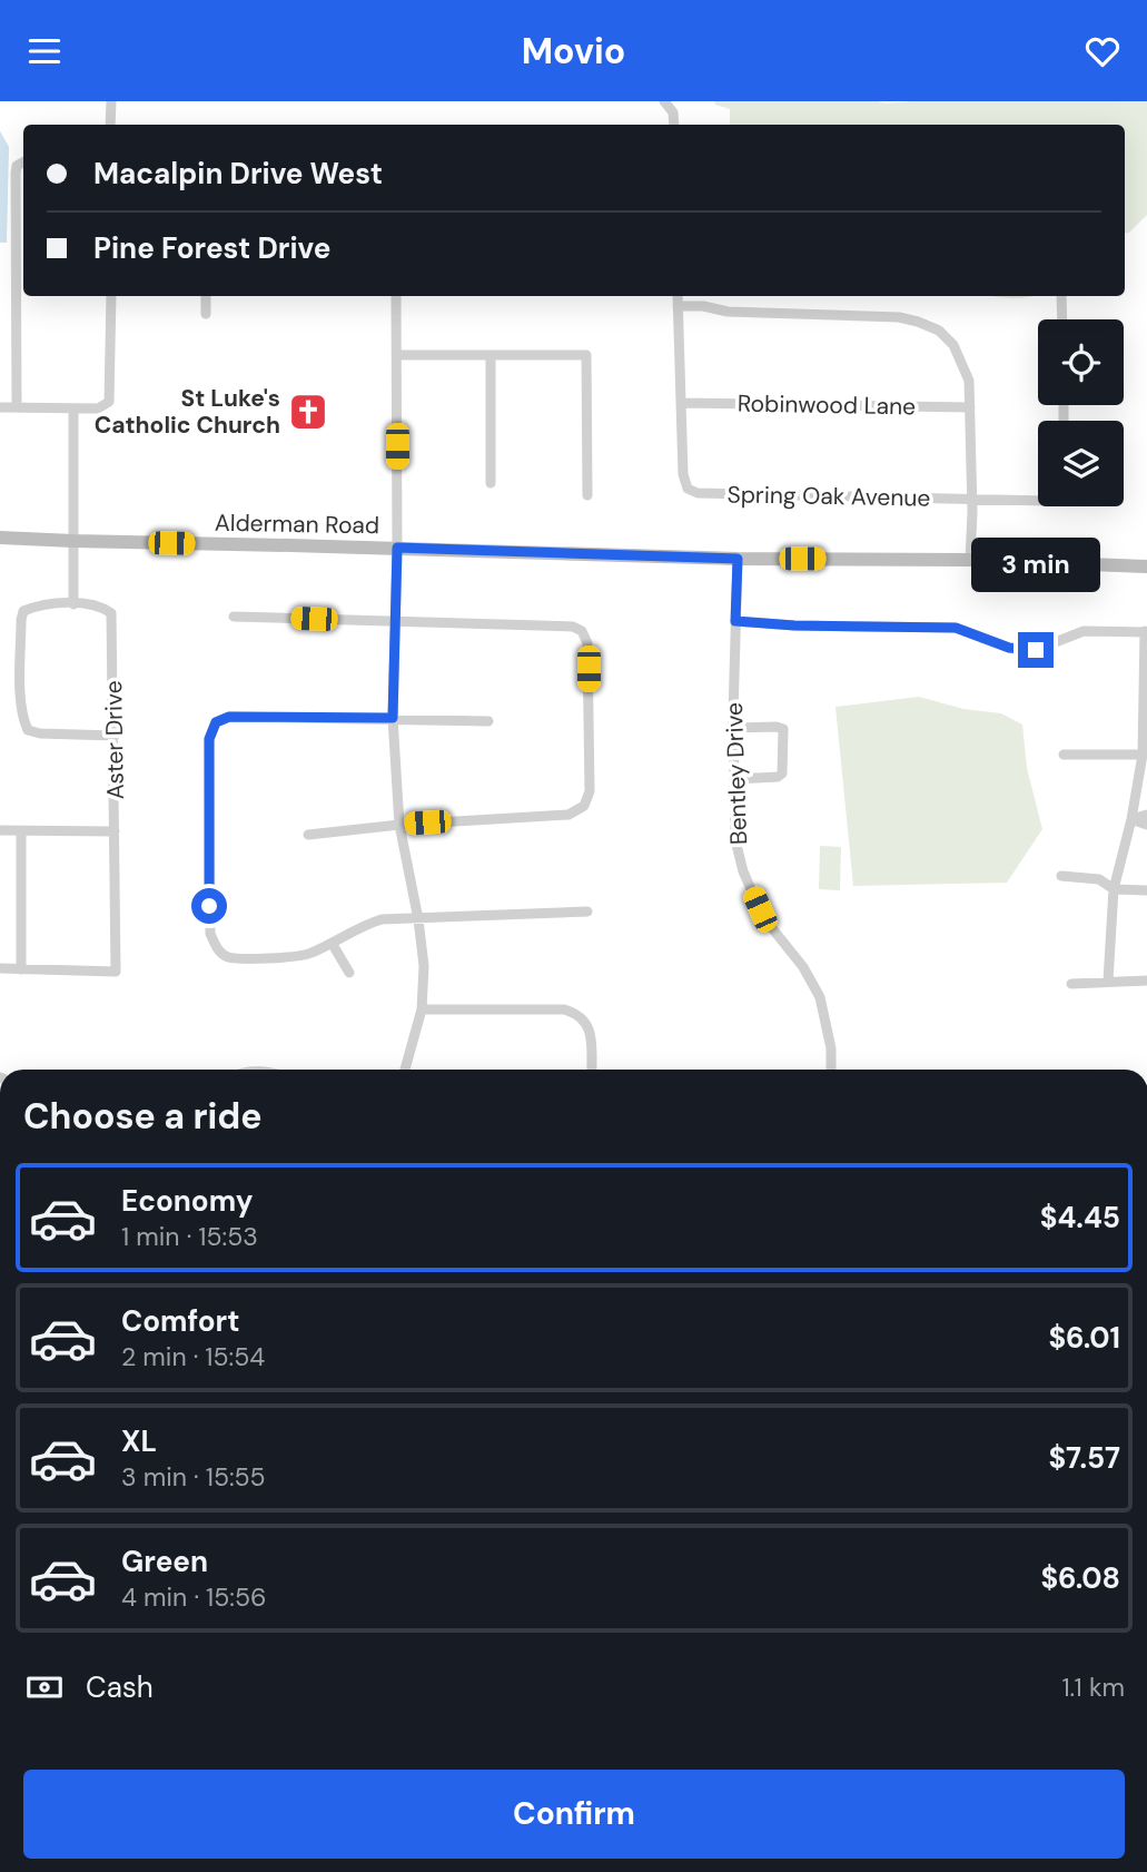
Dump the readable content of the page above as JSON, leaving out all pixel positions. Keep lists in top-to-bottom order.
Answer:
{
  "streets": {
    "street": [
      "Robinwood Lane",
      "Spring Oak Avenue",
      "Alderman Road",
      "Aster Drive",
      "Bentley Drive"
    ]
  },
  "crossings": [
    ["Robinwood Lane", "Spring Oak Avenue"],
    ["Alderman Road", "Bentley Drive"]
  ],
  "places": {
    "church": ["St Luke's Catholic Church"]
  },
  "page": {
    "header": "Movio",
    "banner": ["Macalpin Drive West", "Pine Forest Drive"],
    "bubble": "3 min",
    "heading": "Choose a ride",
    "list": [
      {
        "name": "Economy",
        "note": "1 min · 15:53",
        "value": "$4.45"
      },
      {
        "name": "Comfort",
        "note": "2 min · 15:54",
        "value": "$6.01"
      },
      {
        "name": "XL",
        "note": "3 min · 15:55",
        "value": "$7.57"
      },
      {
        "name": "Green",
        "note": "4 min · 15:56",
        "value": "$6.08"
      }
    ],
    "pay": ["Cash", "1.1 km"],
    "buttons": "Confirm"
  }
}
